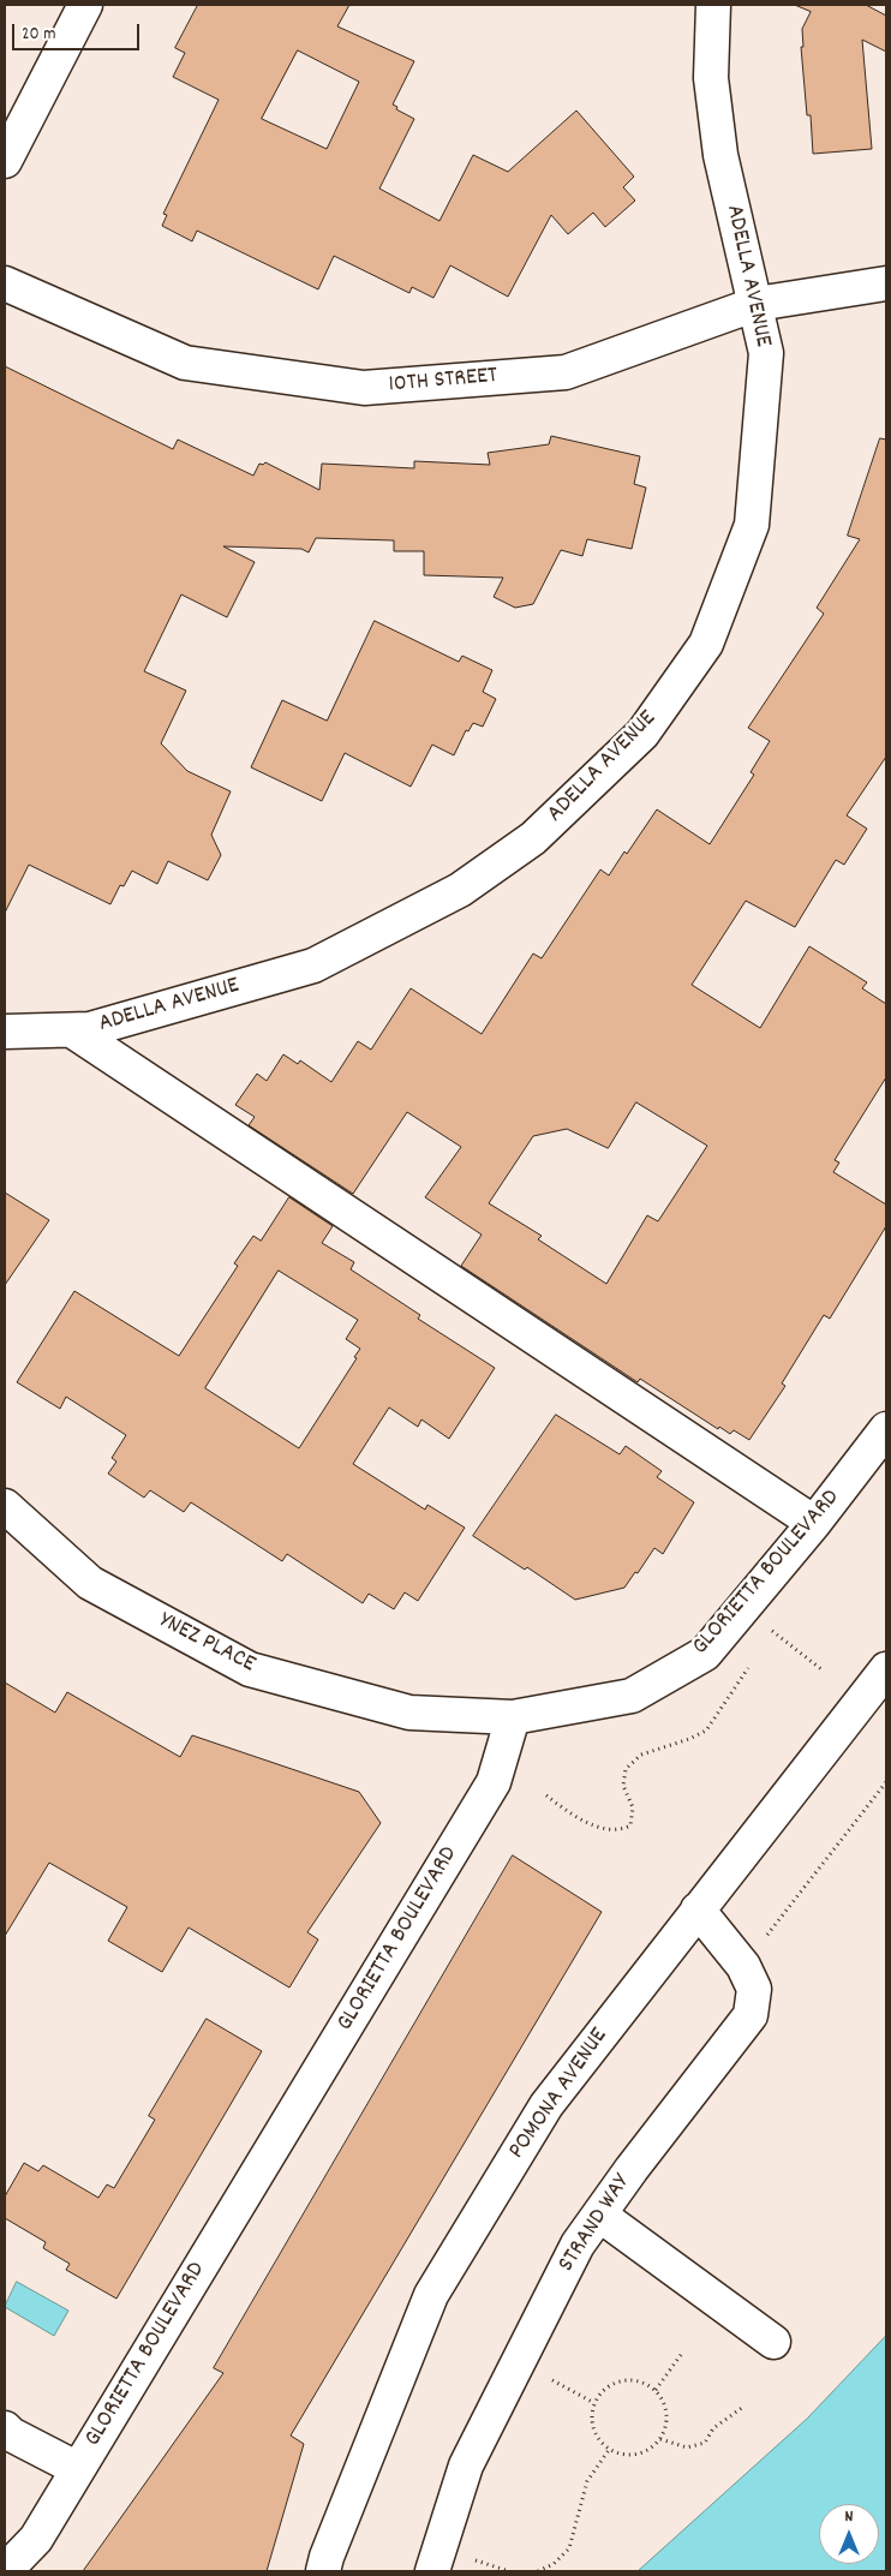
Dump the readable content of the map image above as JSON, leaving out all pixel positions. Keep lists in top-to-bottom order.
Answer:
{
  "streets": {
    "street": [
      "ADELLA AVENUE",
      "10TH STREET",
      "GLORIETTA BOULEVARD",
      "YNEZ PLACE",
      "POMONA AVENUE",
      "STRAND WAY"
    ]
  },
  "crossings": [
    ["ADELLA AVENUE", "10TH STREET"],
    ["GLORIETTA BOULEVARD", "YNEZ PLACE"],
    ["POMONA AVENUE", "STRAND WAY"]
  ],
  "scale_bar": "20 m",
  "north": "top"
}
